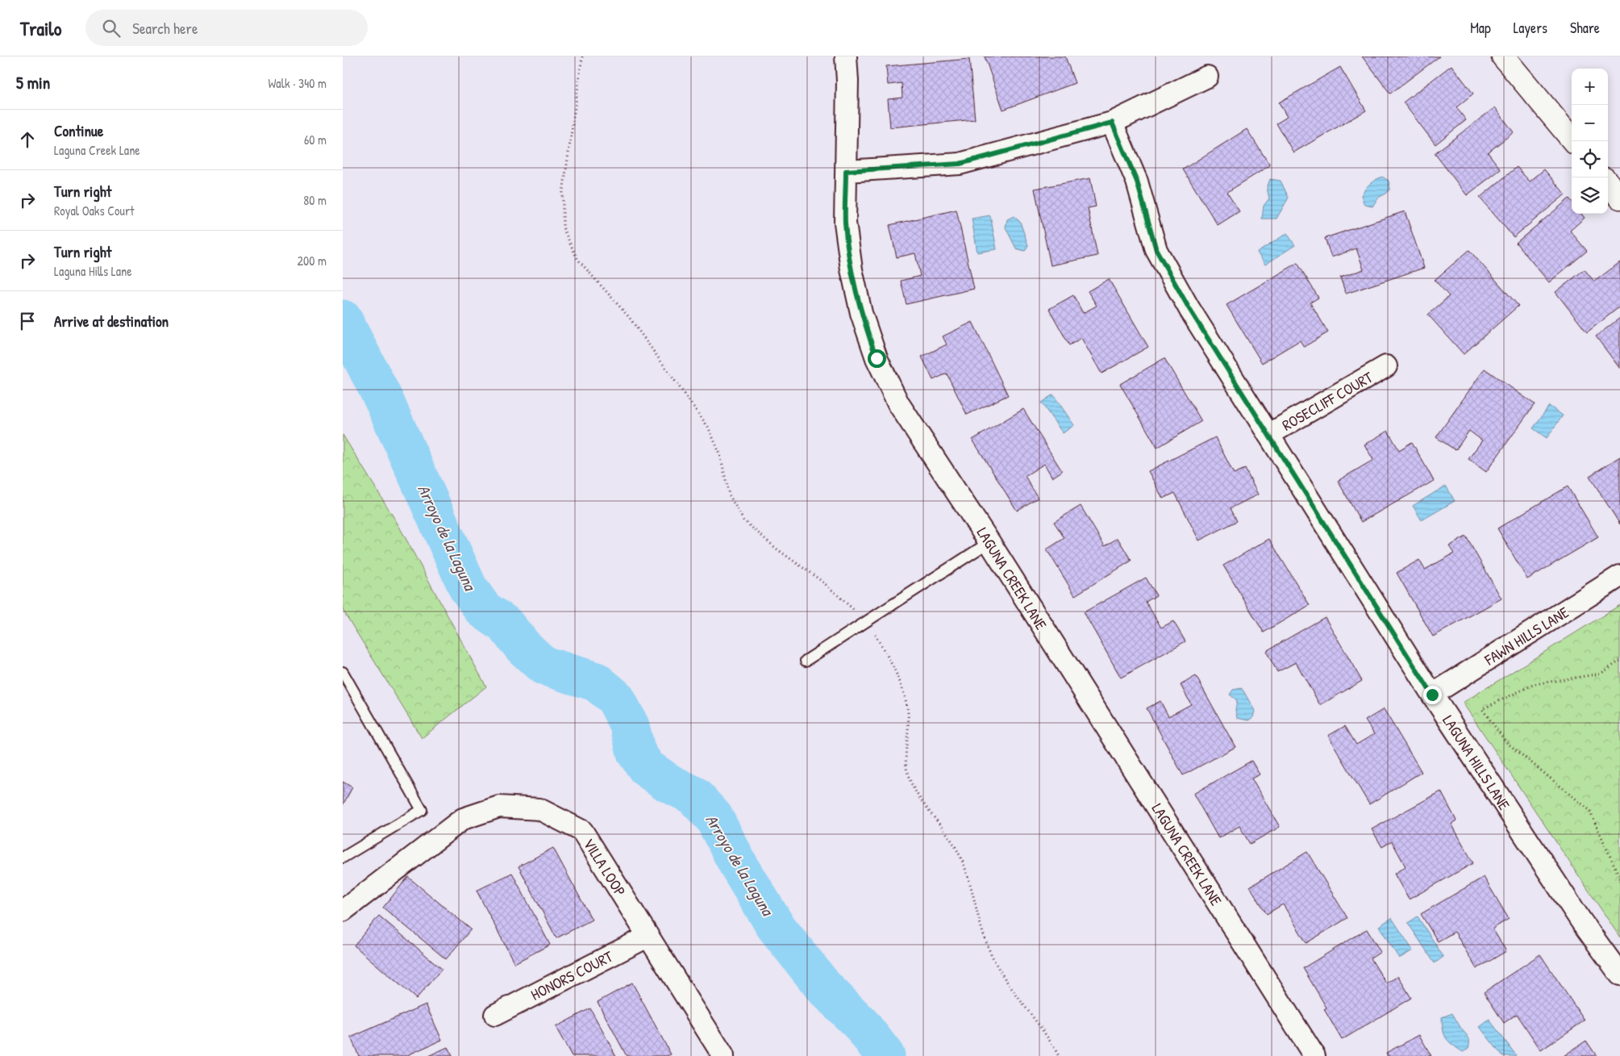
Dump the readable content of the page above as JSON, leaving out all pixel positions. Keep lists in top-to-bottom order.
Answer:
{
  "streets": {
    "street": [
      "ROSECLIFF COURT",
      "LAGUNA CREEK LANE",
      "FAWN HILLS LANE",
      "LAGUNA HILLS LANE",
      "VILLA LOOP",
      "HONORS COURT"
    ]
  },
  "crossings": [
    ["ROSECLIFF COURT", "LAGUNA HILLS LANE"],
    ["FAWN HILLS LANE", "LAGUNA HILLS LANE"],
    ["VILLA LOOP", "HONORS COURT"]
  ],
  "water": ["Arroyo de la Laguna"],
  "page": {
    "header": "Trailo",
    "search": "Search here",
    "nav": ["Map", "Layers", "Share"],
    "heading": ["5 min", "Walk · 340 m"],
    "map_buttons": ["+", "−"],
    "list": [
      ["Continue", "Laguna Creek Lane", "60 m"],
      ["Turn right", "Royal Oaks Court", "80 m"],
      ["Turn right", "Laguna Hills Lane", "200 m"],
      "Arrive at destination"
    ]
  }
}
